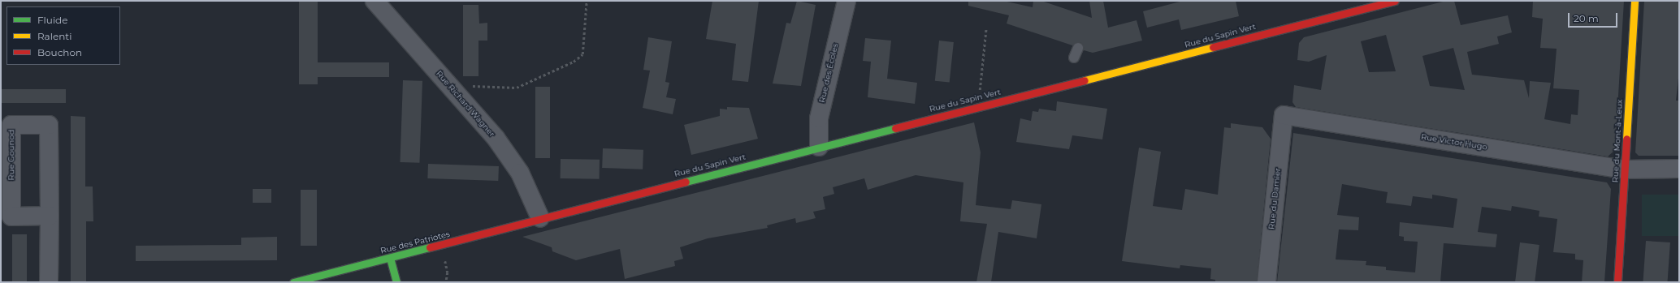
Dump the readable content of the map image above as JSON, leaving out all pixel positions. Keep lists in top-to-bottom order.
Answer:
{
  "streets": {
    "street": [
      "Rue du Sapin Vert",
      "Rue des Écoles",
      "Rue Richard Wagner",
      "Rue du Mont-à-Leux",
      "Rue Victor Hugo",
      "Rue Gounod",
      "Rue du Damier",
      "Rue des Patriotes"
    ]
  },
  "crossings": [
    ["Rue du Sapin Vert", "Rue des Écoles"],
    ["Rue du Sapin Vert", "Rue Richard Wagner"],
    ["Rue du Sapin Vert", "Rue des Patriotes"],
    ["Rue Richard Wagner", "Rue des Patriotes"],
    ["Rue du Mont-à-Leux", "Rue Victor Hugo"],
    ["Rue Victor Hugo", "Rue du Damier"]
  ],
  "legend": ["Fluide", "Ralenti", "Bouchon"],
  "scale_bar": "20 m"
}
